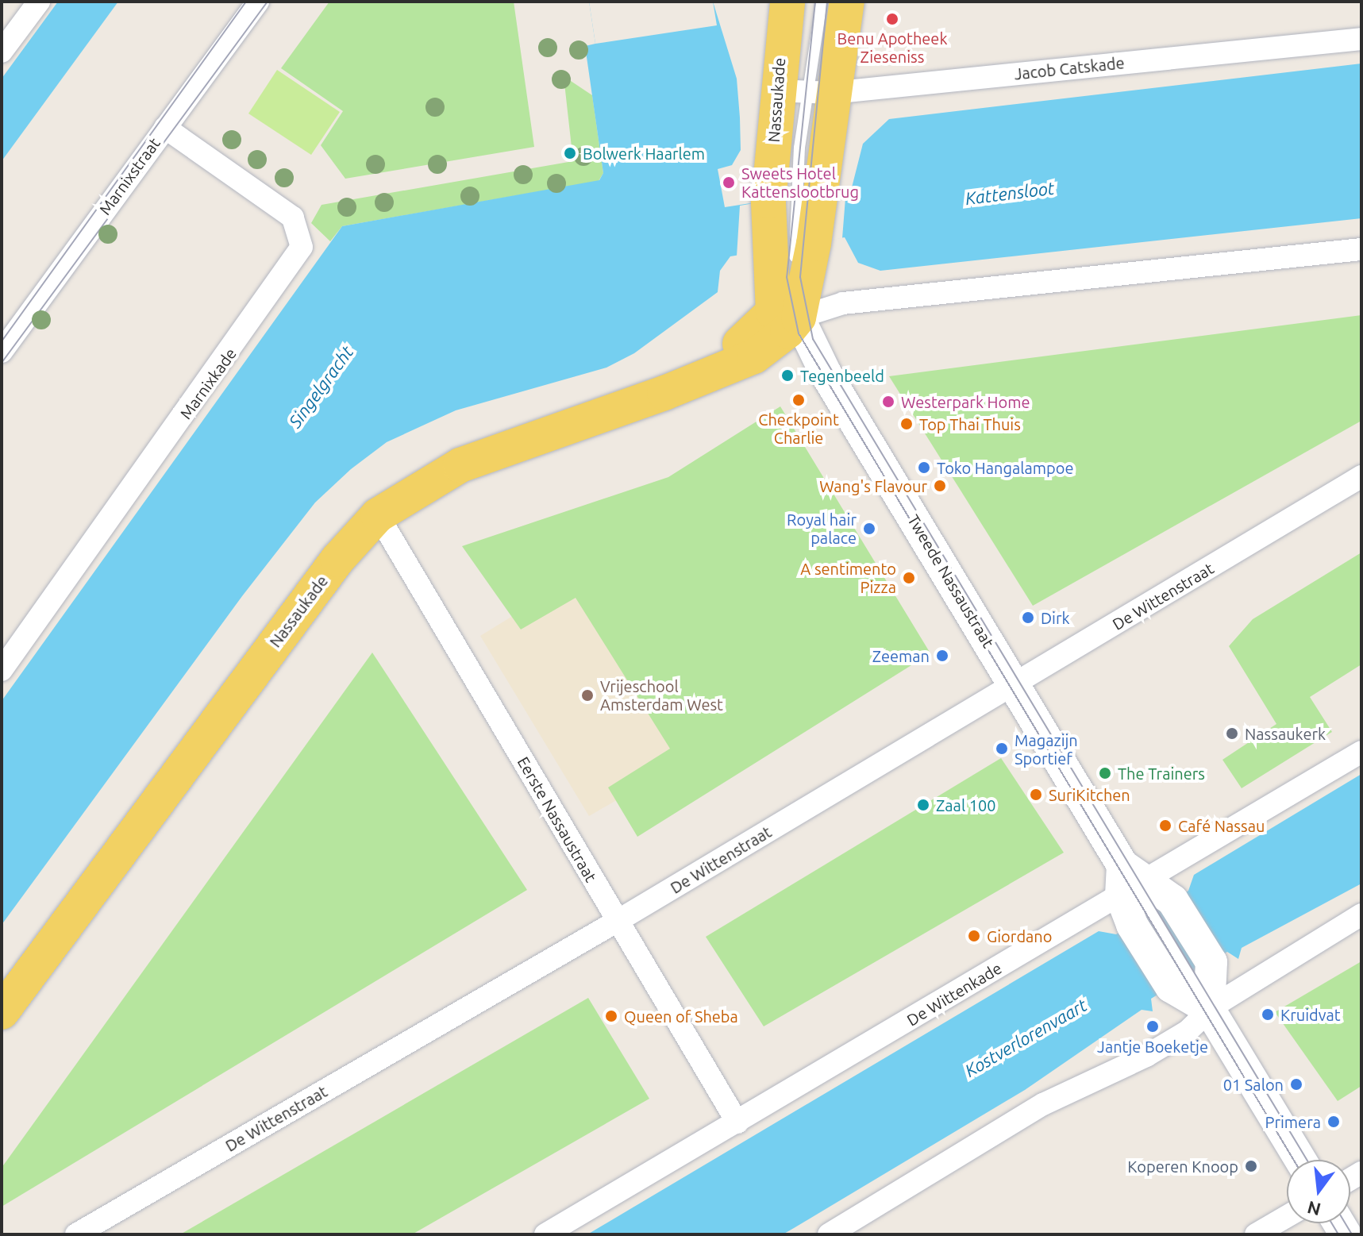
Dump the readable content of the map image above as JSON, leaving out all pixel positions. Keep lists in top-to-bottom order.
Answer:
{
  "streets": {
    "main road": ["Nassaukade"],
    "street": [
      "Jacob Catskade",
      "Marnixstraat",
      "Marnixkade",
      "Tweede Nassaustraat",
      "De Wittenstraat",
      "Eerste Nassaustraat",
      "De Wittenkade"
    ]
  },
  "crossings": [
    ["Jacob Catskade", "Nassaukade"],
    ["Nassaukade", "Tweede Nassaustraat"],
    ["Nassaukade", "Eerste Nassaustraat"],
    ["Marnixstraat", "Marnixkade"],
    ["Tweede Nassaustraat", "De Wittenstraat"],
    ["Tweede Nassaustraat", "De Wittenkade"],
    ["De Wittenstraat", "Eerste Nassaustraat"],
    ["Eerste Nassaustraat", "De Wittenkade"]
  ],
  "water": ["Kattensloot", "Singelgracht", "Kostverlorenvaart"],
  "places": [
    "Benu Apotheek Zieseniss",
    "Bolwerk Haarlem",
    "Sweets Hotel Kattenslootbrug",
    "Tegenbeeld",
    "Checkpoint Charlie",
    "Westerpark Home",
    "Top Thai Thuis",
    "Toko Hangalampoe",
    "Wang's Flavour",
    "Royal hair palace",
    "A sentimento Pizza",
    "Dirk",
    "Zeeman",
    "Vrijeschool Amsterdam West",
    "Nassaukerk",
    "Magazijn Sportief",
    "The Trainers",
    "SuriKitchen",
    "Zaal 100",
    "Café Nassau",
    "Giordano",
    "Kruidvat",
    "Queen of Sheba",
    "Jantje Boeketje",
    "01 Salon",
    "Primera",
    "Koperen Knoop"
  ],
  "north": "bottom"
}
